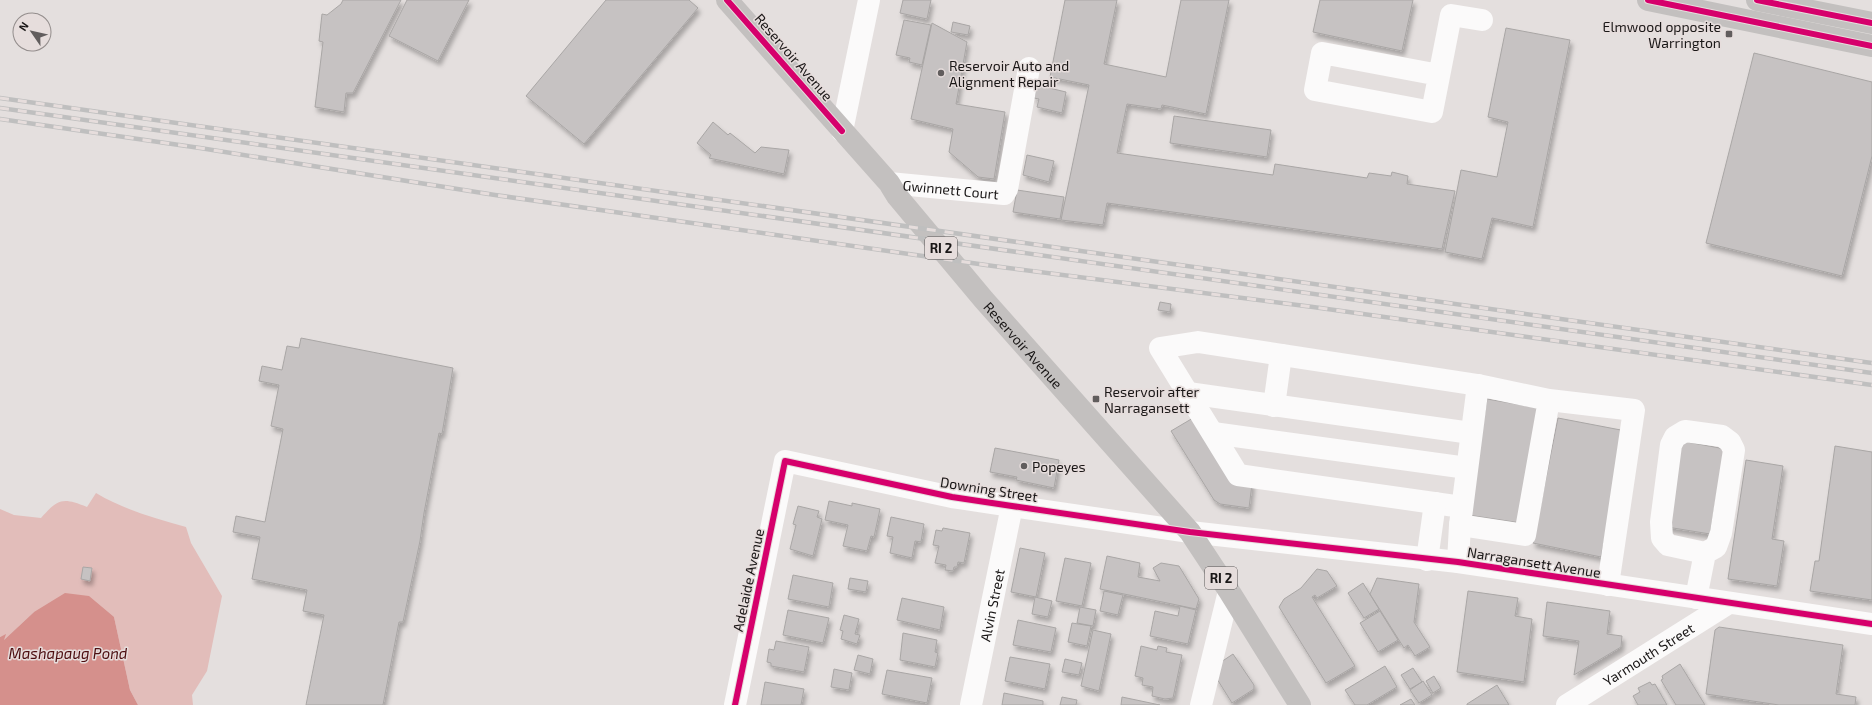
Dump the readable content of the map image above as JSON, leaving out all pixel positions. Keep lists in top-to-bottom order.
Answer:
{
  "streets": {
    "main road": ["Reservoir Avenue", "RI 2"],
    "street": [
      "Gwinnett Court",
      "Downing Street",
      "Narragansett Avenue",
      "Adelaide Avenue",
      "Alvin Street",
      "Yarmouth Street"
    ]
  },
  "crossings": [
    ["Reservoir Avenue", "Gwinnett Court"],
    ["Reservoir Avenue", "Downing Street"],
    ["Reservoir Avenue", "Narragansett Avenue"],
    ["Downing Street", "Narragansett Avenue"],
    ["Downing Street", "Adelaide Avenue"],
    ["Downing Street", "Alvin Street"],
    ["Narragansett Avenue", "Yarmouth Street"]
  ],
  "water": ["Mashapaug Pond"],
  "places": {
    "transit": ["Elmwood opposite Warrington", "Reservoir after Narragansett"],
    "other": ["Reservoir Auto and Alignment Repair", "Popeyes"]
  },
  "north": "top left"
}
